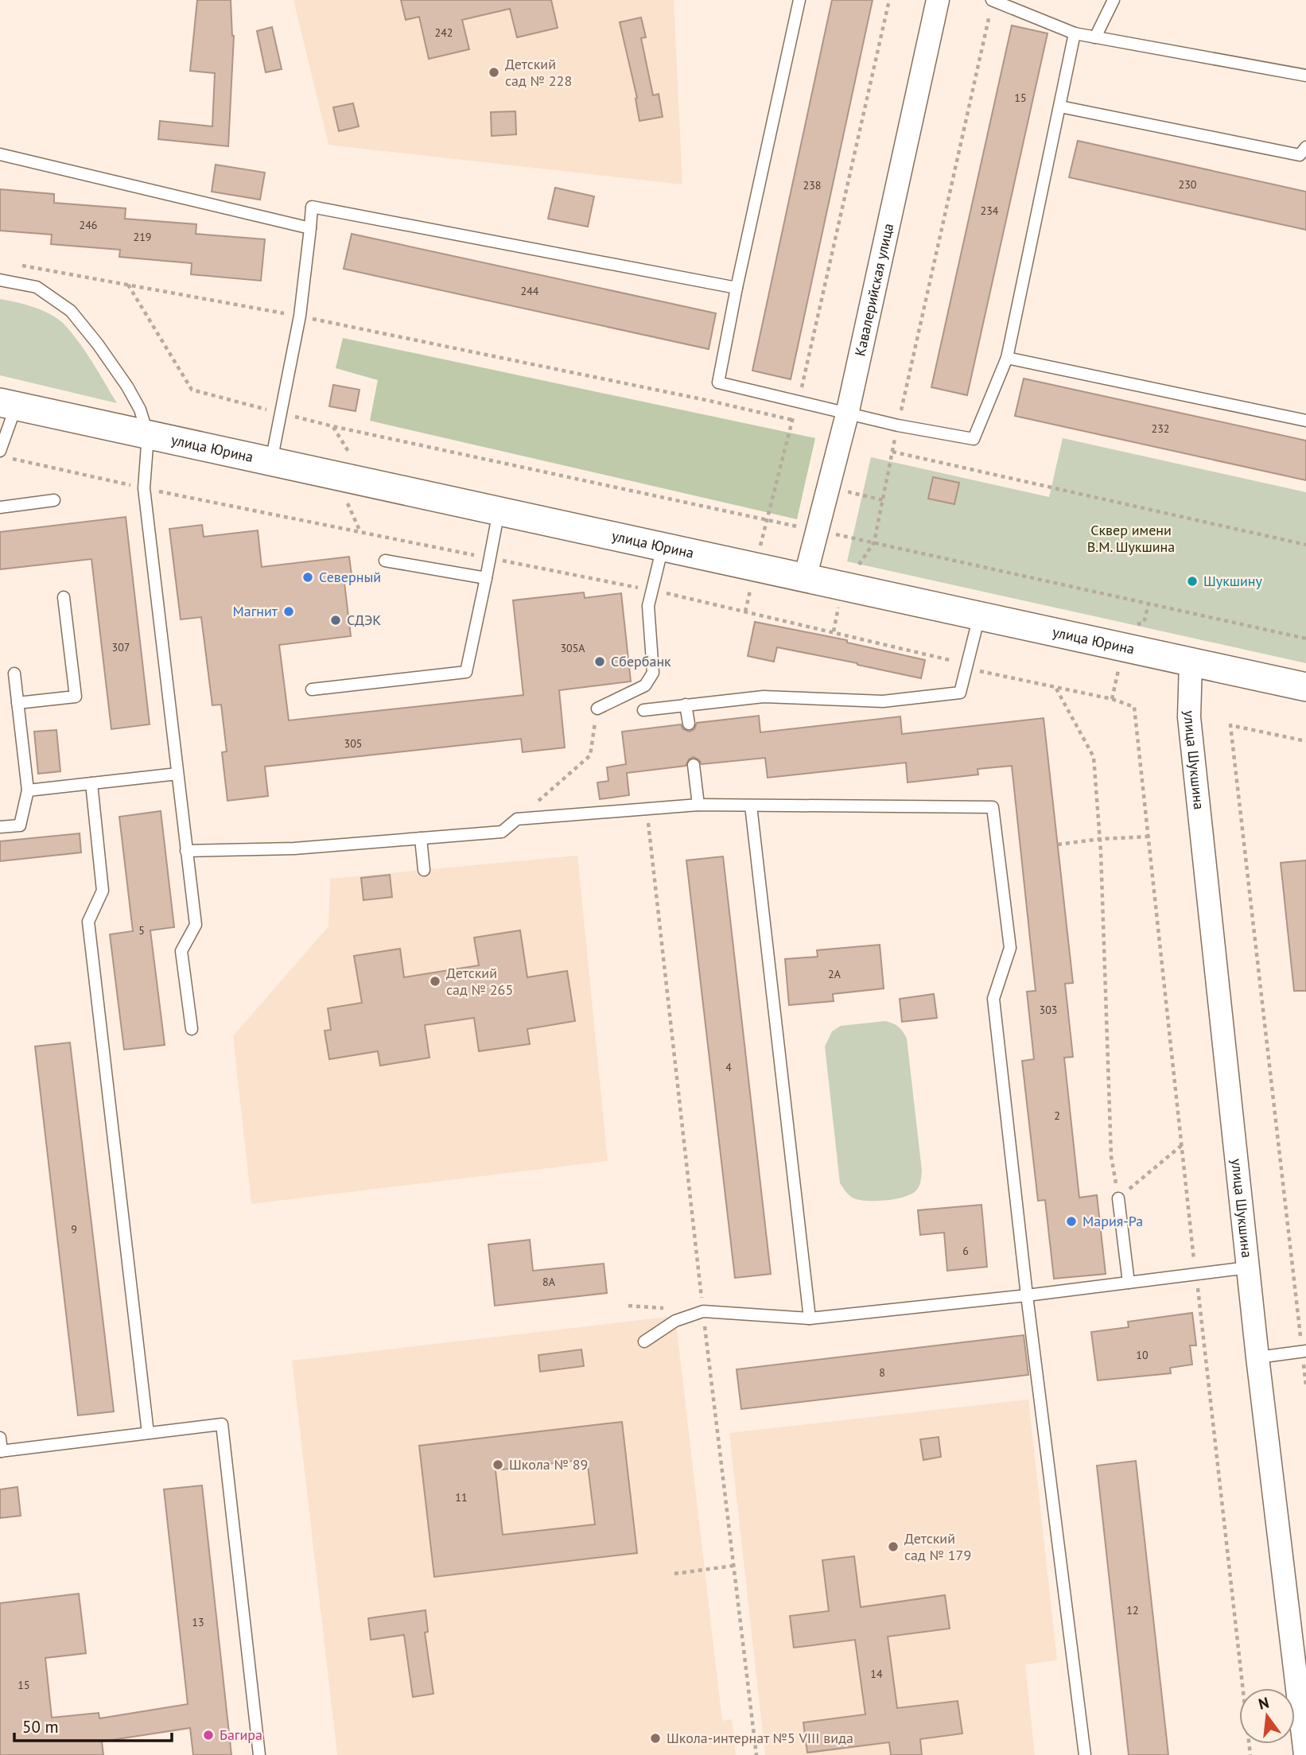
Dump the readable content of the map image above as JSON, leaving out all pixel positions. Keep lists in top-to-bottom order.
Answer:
{
  "streets": {
    "street": ["Кавалерийская улица", "улица Юрина", "улица Шукшина"]
  },
  "crossings": [
    ["Кавалерийская улица", "улица Юрина"],
    ["улица Юрина", "улица Шукшина"]
  ],
  "parks": ["Сквер имени В.М. Шукшина"],
  "places": [
    "Детский сад № 228",
    "Северный",
    "Шукшину",
    "Магнит",
    "СДЭК",
    "Сбербанк",
    "Детский сад № 265",
    "Мария-Ра",
    "Школа № 89",
    "Детский сад № 179",
    "Багира",
    "Школа-интернат №5 VIII вида"
  ],
  "house_numbers": [
    "242",
    "15",
    "230",
    "238",
    "234",
    "246",
    "219",
    "244",
    "232",
    "307",
    "305А",
    "305",
    "5",
    "2А",
    "303",
    "4",
    "2",
    "9",
    "6",
    "8А",
    "10",
    "8",
    "11",
    "12",
    "13",
    "14",
    "15"
  ],
  "scale_bar": "50 m",
  "north": "top"
}
